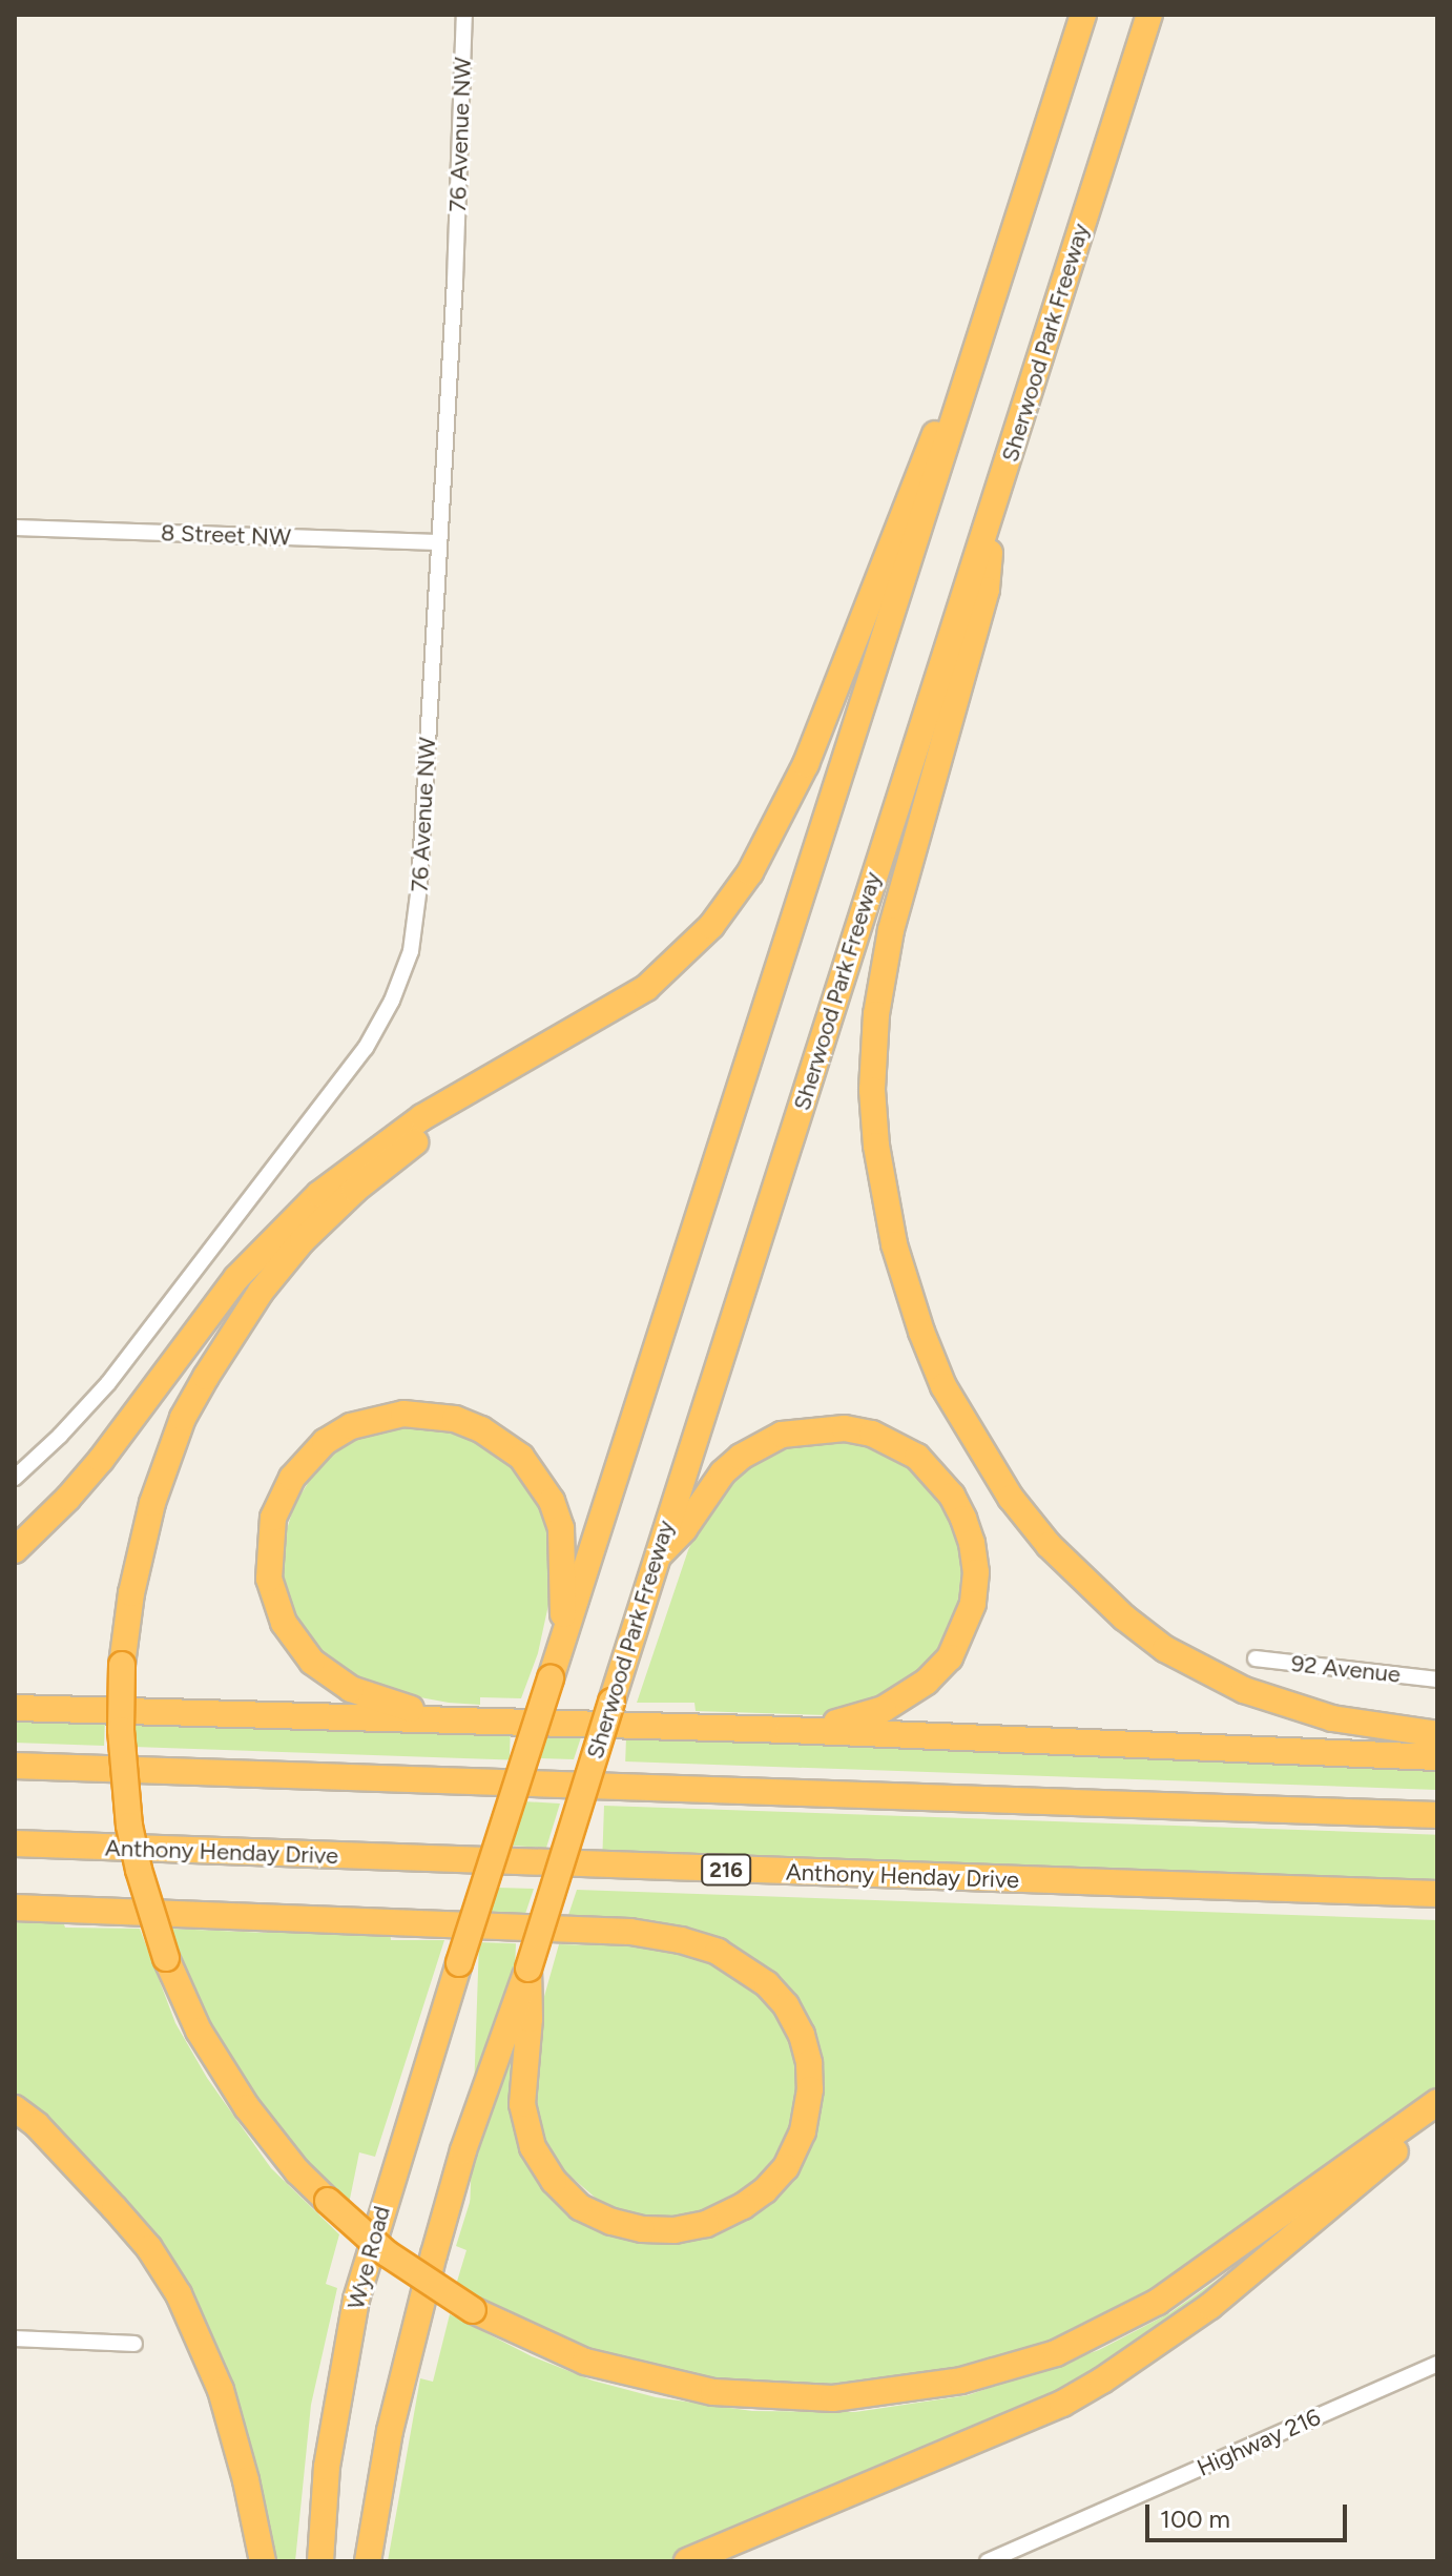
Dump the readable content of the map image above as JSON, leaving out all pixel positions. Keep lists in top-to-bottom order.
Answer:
{
  "streets": {
    "highway": [
      "Sherwood Park Freeway",
      "Anthony Henday Drive",
      "216",
      "Wye Road"
    ],
    "street": [
      "76 Avenue NW",
      "8 Street NW",
      "92 Avenue",
      "Highway 216"
    ]
  },
  "crossings": [
    ["76 Avenue NW", "8 Street NW"]
  ],
  "scale_bar": "100 m"
}
